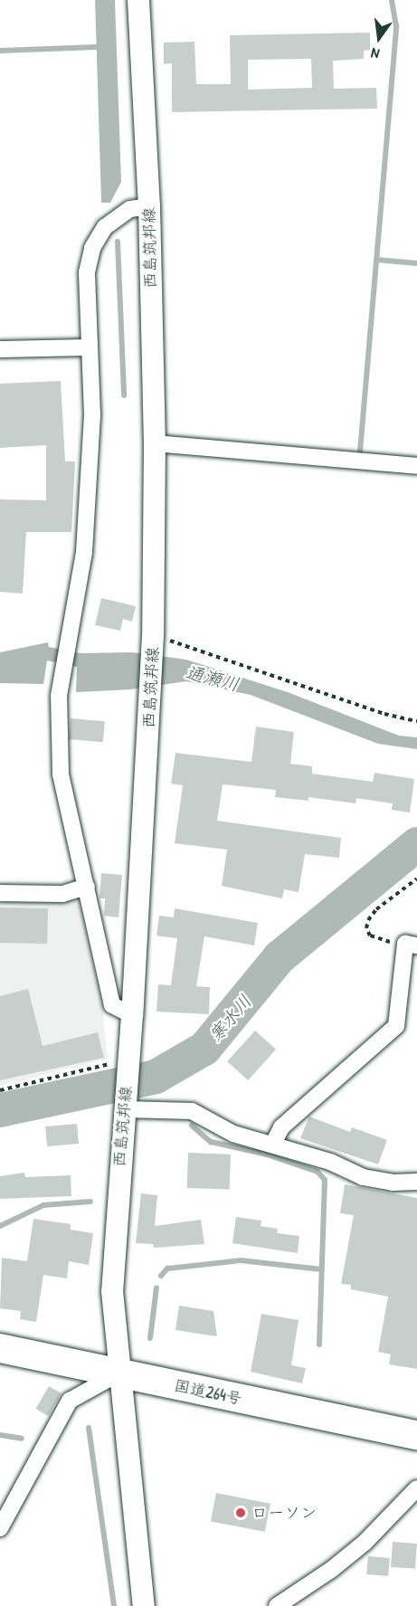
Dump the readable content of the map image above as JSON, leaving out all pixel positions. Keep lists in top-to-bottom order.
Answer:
{
  "streets": {
    "highway": ["国道264号"],
    "main road": ["西島筑邦線"]
  },
  "crossings": [
    ["西島筑邦線", "国道264号"]
  ],
  "water": ["通瀬川", "寒水川"],
  "places": ["ローソン"],
  "north": "bottom"
}
